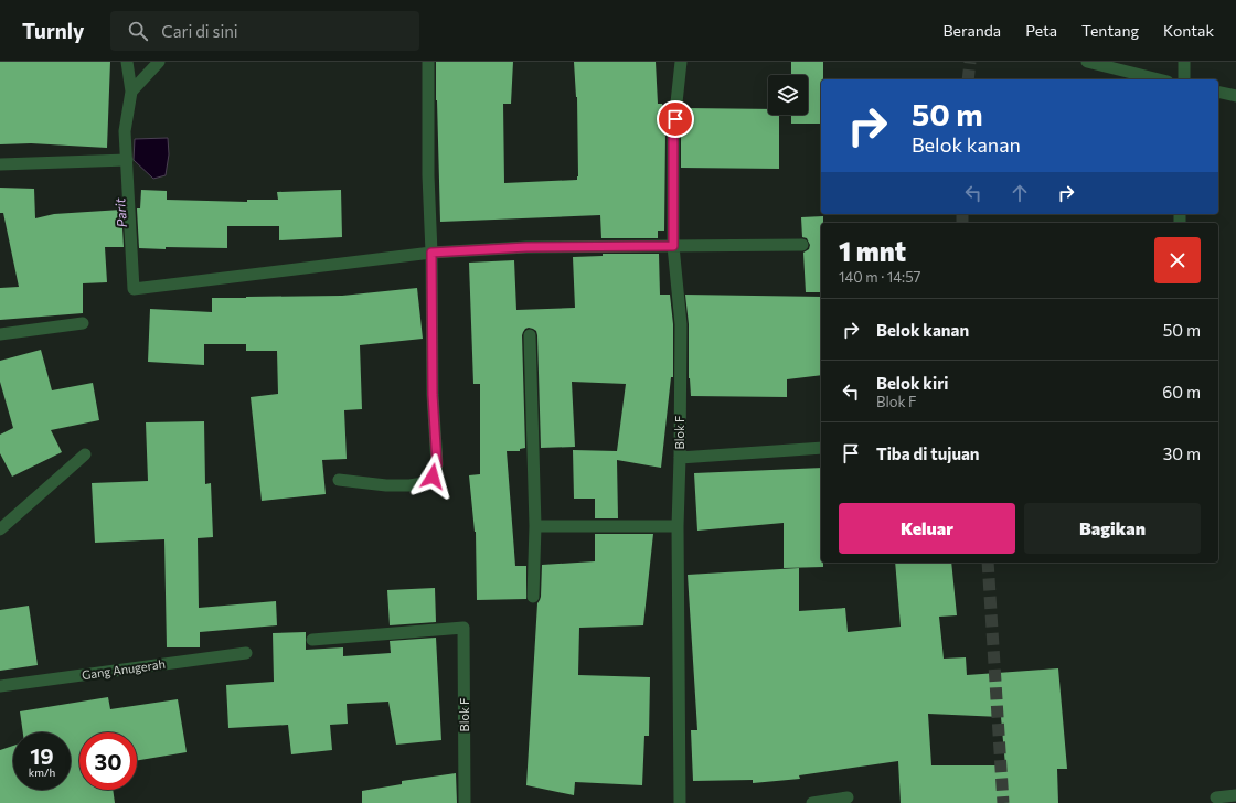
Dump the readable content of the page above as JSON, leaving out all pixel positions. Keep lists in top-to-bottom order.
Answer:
{
  "streets": {
    "street": ["Blok F", "Gang Anugerah"]
  },
  "water": ["Parit"],
  "page": {
    "header": "Turnly",
    "search": "Cari di sini",
    "nav": [
      "Beranda",
      "Peta",
      "Tentang",
      "Kontak"
    ],
    "turn": ["50 m", "Belok kanan"],
    "heading": ["1 mnt", "140 m · 14:57"],
    "list": [
      {
        "name": "Belok kanan",
        "value": "50 m"
      },
      {
        "name": "Belok kiri",
        "note": "Blok F",
        "value": "60 m"
      },
      {
        "name": "Tiba di tujuan",
        "value": "30 m"
      }
    ],
    "buttons": ["Keluar", "Bagikan"],
    "speed": "19 km/h",
    "limit": "30"
  }
}
